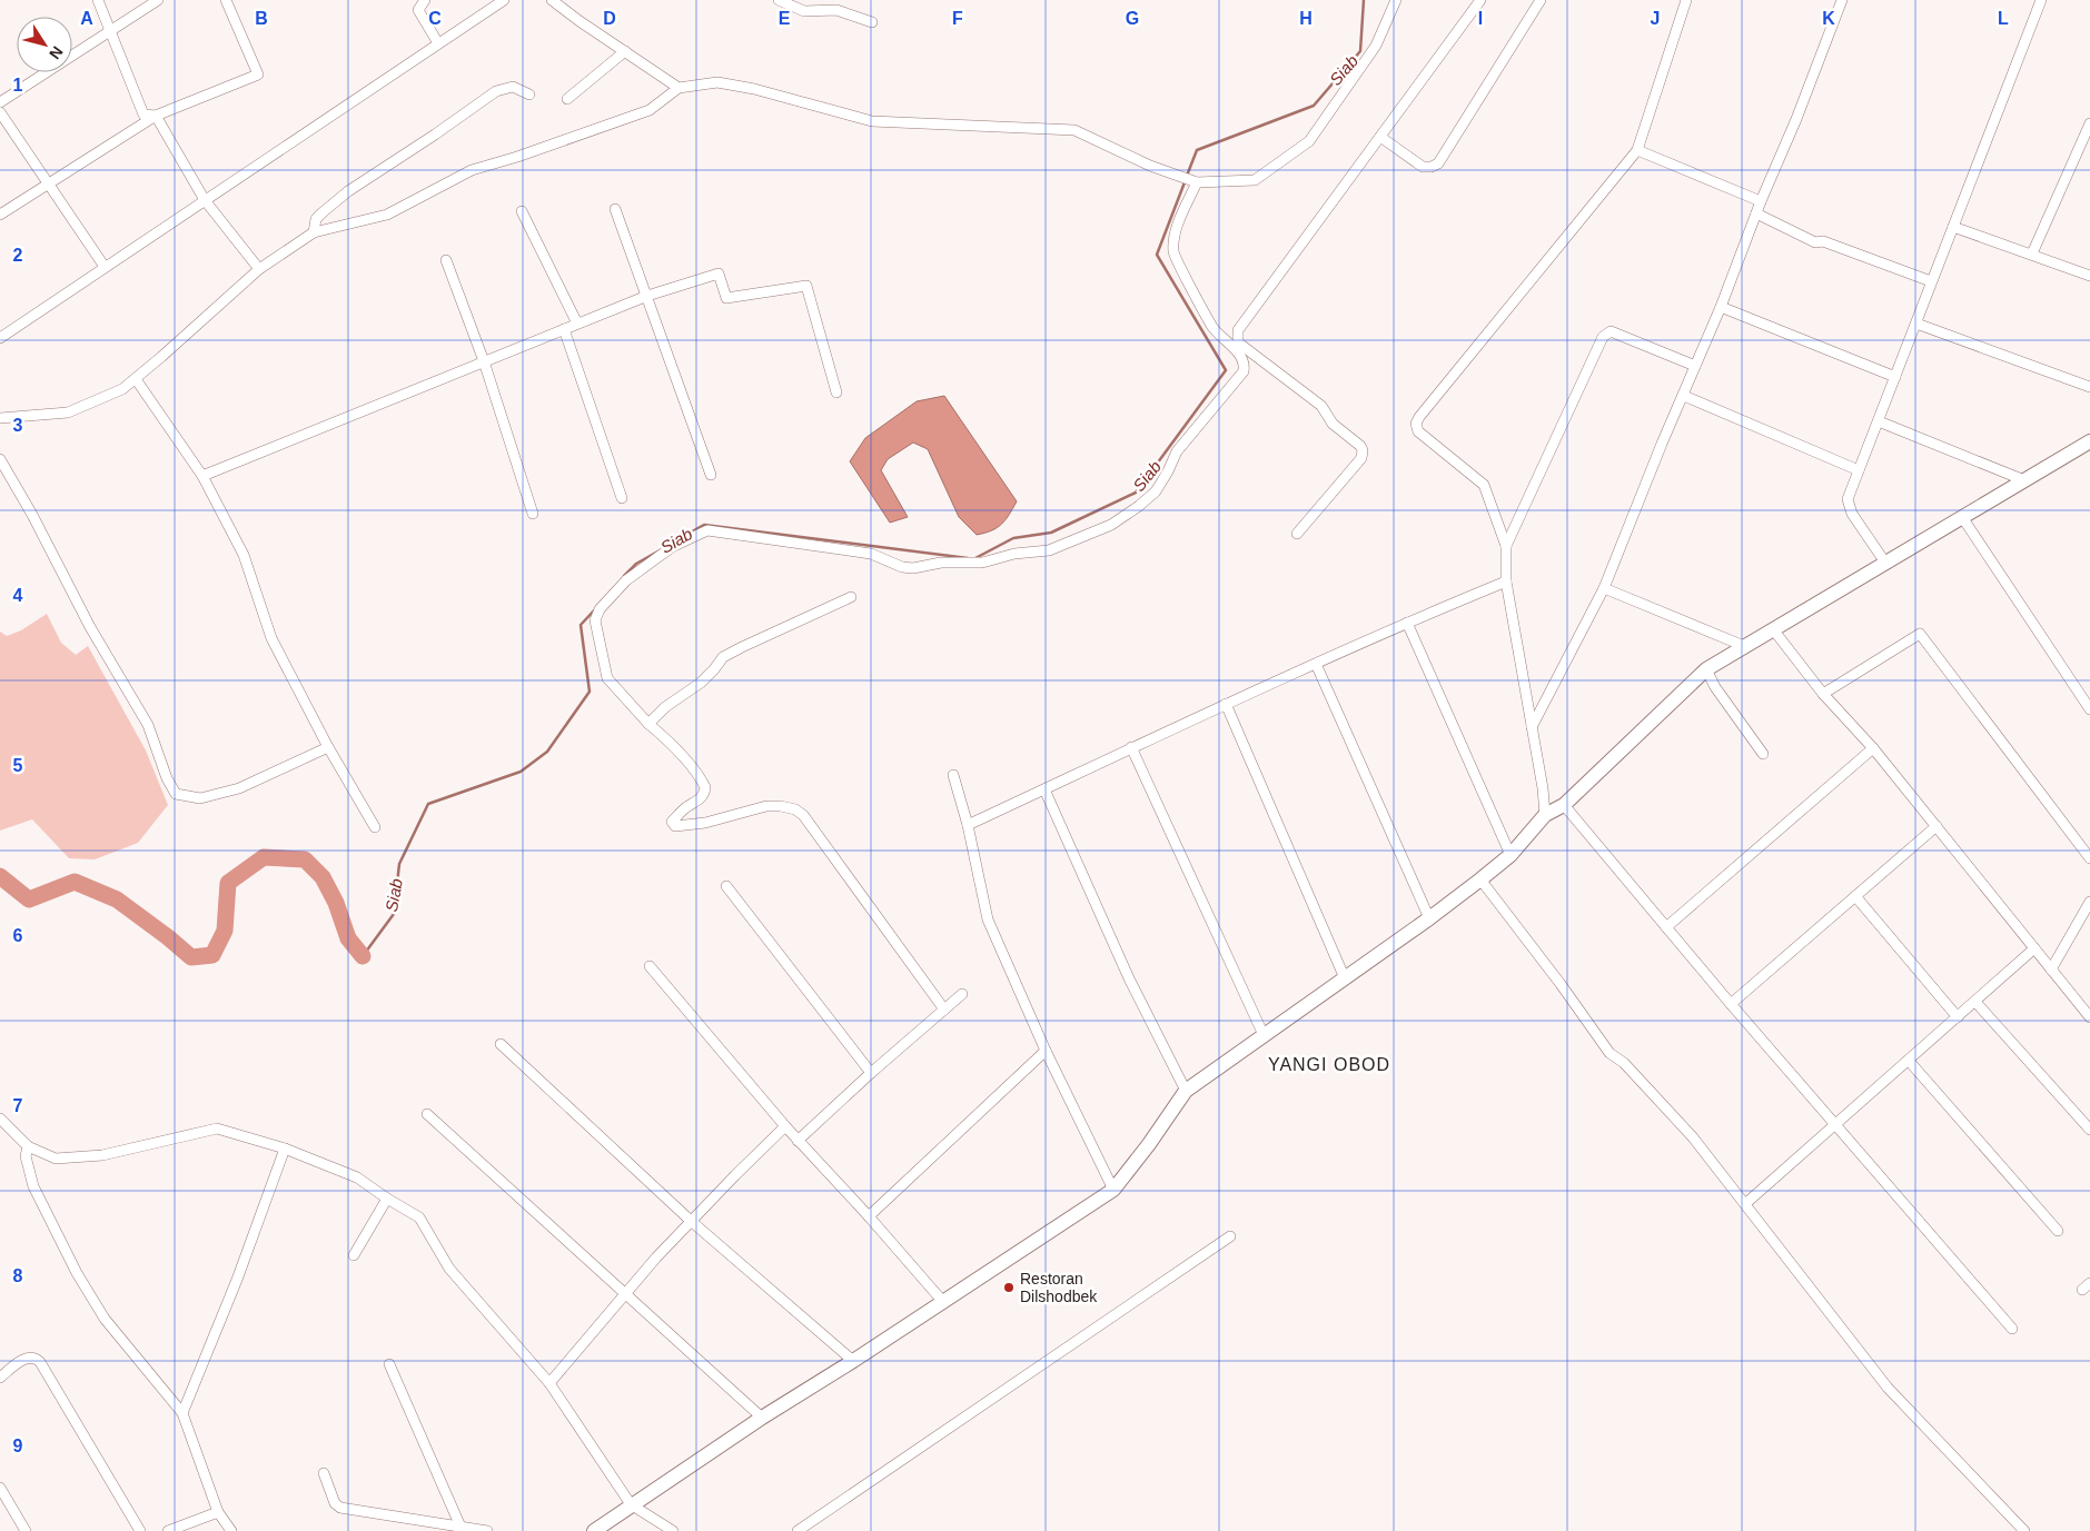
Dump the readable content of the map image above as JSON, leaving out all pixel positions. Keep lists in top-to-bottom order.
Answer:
{
  "districts": ["YANGI OBOD"],
  "water": ["Siab"],
  "places": ["Restoran Dilshodbek"],
  "north": "bottom right",
  "grid": {
    "columns": [
      "A",
      "B",
      "C",
      "D",
      "E",
      "F",
      "G",
      "H",
      "I",
      "J",
      "K",
      "L"
    ],
    "rows": [
      "1",
      "2",
      "3",
      "4",
      "5",
      "6",
      "7",
      "8",
      "9"
    ]
  }
}
